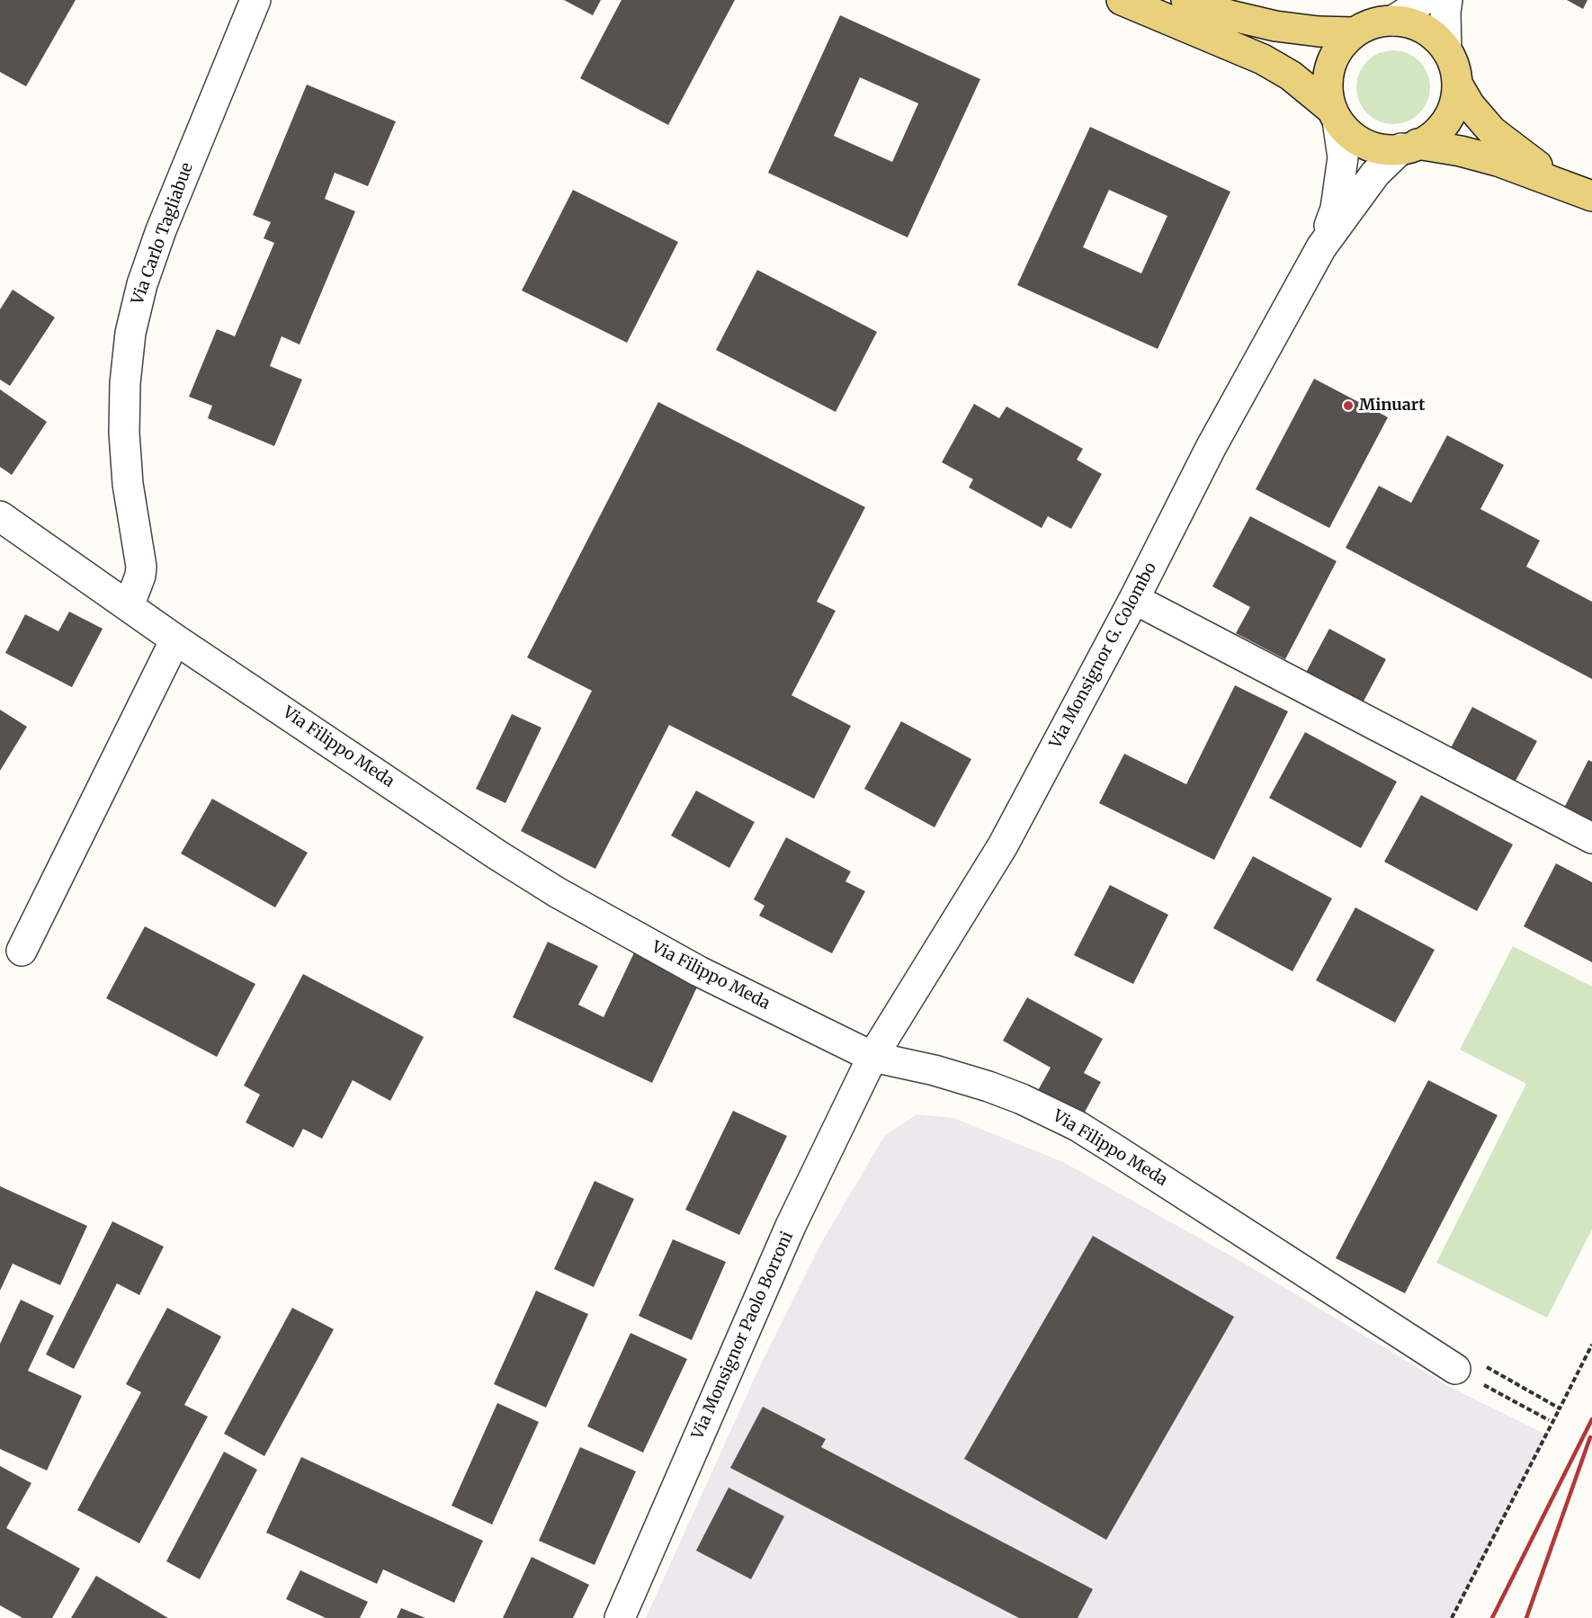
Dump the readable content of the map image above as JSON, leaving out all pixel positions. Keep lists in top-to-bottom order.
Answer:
{
  "streets": {
    "street": [
      "Via Carlo Tagliabue",
      "Via Monsignor G. Colombo",
      "Via Filippo Meda",
      "Via Monsignor Paolo Borroni"
    ]
  },
  "crossings": [
    ["Via Carlo Tagliabue", "Via Filippo Meda"],
    ["Via Monsignor G. Colombo", "Via Filippo Meda"],
    ["Via Monsignor G. Colombo", "Via Monsignor Paolo Borroni"],
    ["Via Filippo Meda", "Via Monsignor Paolo Borroni"]
  ],
  "places": ["Minuart"]
}
